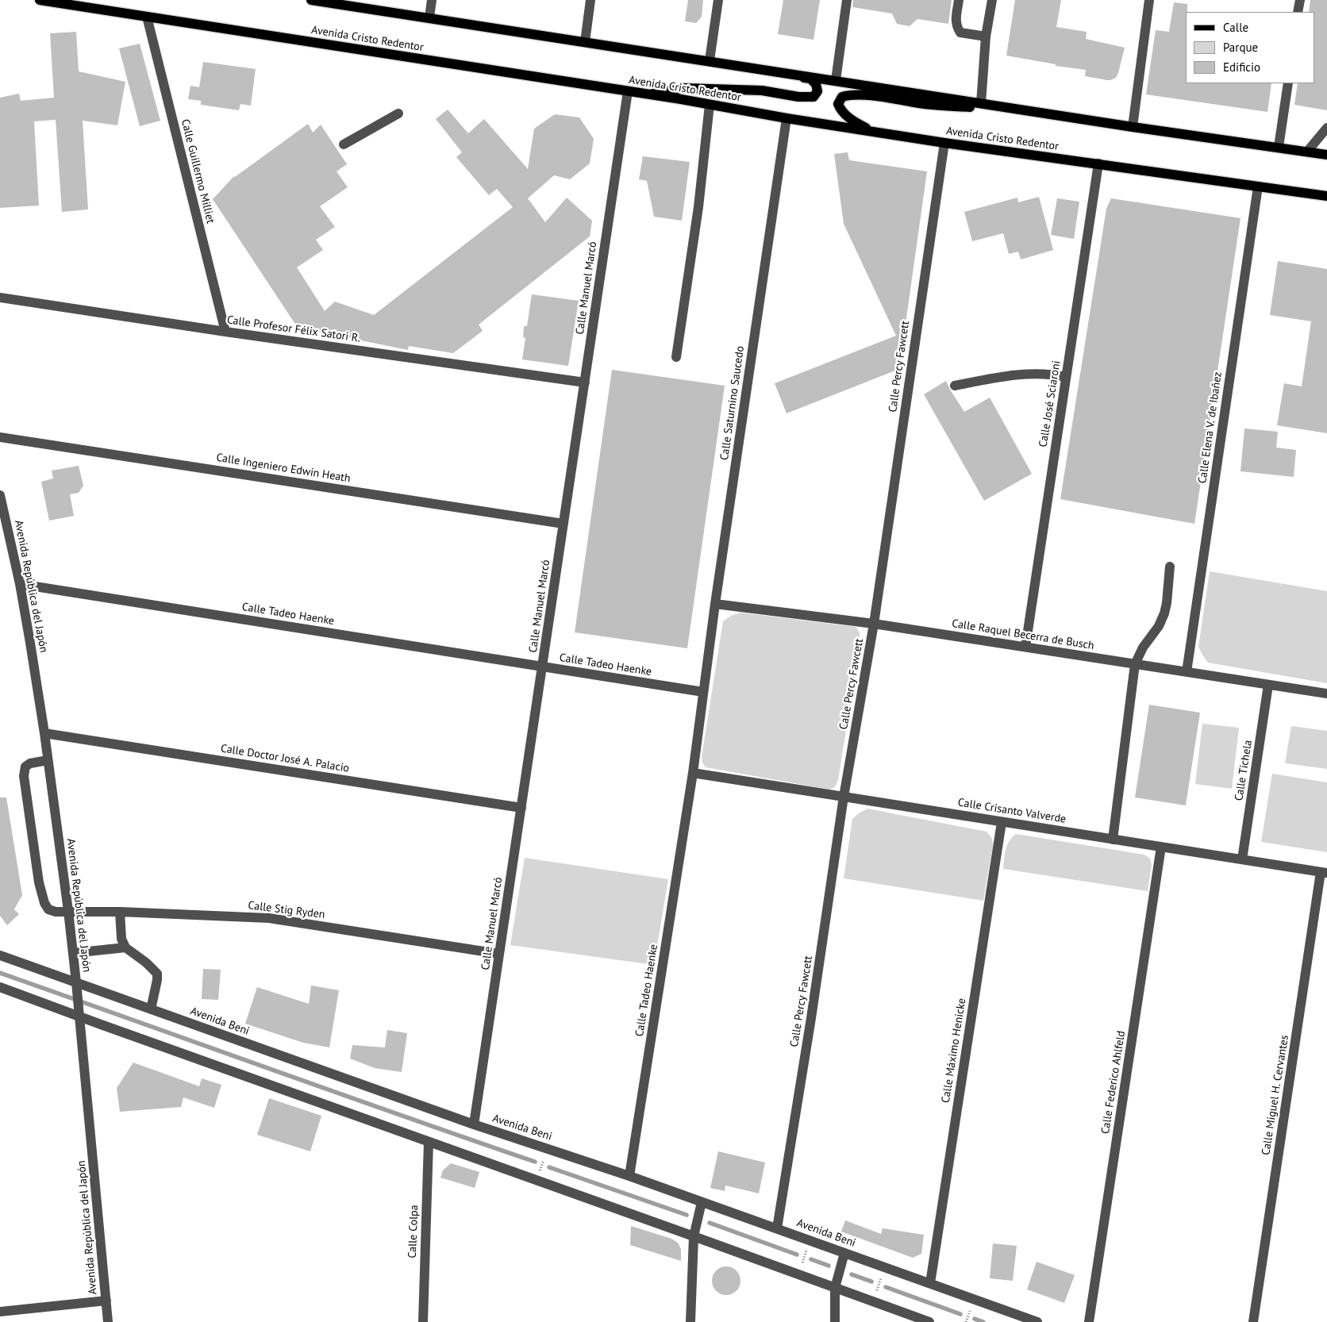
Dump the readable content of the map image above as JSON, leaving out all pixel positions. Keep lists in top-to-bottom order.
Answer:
{
  "streets": {
    "main road": ["Avenida Cristo Redentor"],
    "street": [
      "Calle Guillermo Milliet",
      "Calle Manuel Marcó",
      "Calle Profesor Félix Satori R.",
      "Calle Percy Fawcett",
      "Calle Saturnino Saucedo",
      "Calle José Sciaroni",
      "Calle Elena V. de Ibañez",
      "Calle Ingeniero Edwin Heath",
      "Avenida República del Japón",
      "Calle Tadeo Haenke",
      "Calle Raquel Becerra de Busch",
      "Calle Doctor José A. Palacio",
      "Calle Tichela",
      "Calle Crisanto Valverde",
      "Calle Stig Ryden",
      "Avenida Beni",
      "Calle Máximo Henicke",
      "Calle Federico Ahlfeld",
      "Calle Miguel H. Cervantes",
      "Calle Colpa"
    ]
  },
  "crossings": [
    ["Avenida Cristo Redentor", "Calle Guillermo Milliet"],
    ["Avenida Cristo Redentor", "Calle Manuel Marcó"],
    ["Avenida Cristo Redentor", "Calle Percy Fawcett"],
    ["Avenida Cristo Redentor", "Calle Saturnino Saucedo"],
    ["Avenida Cristo Redentor", "Calle José Sciaroni"],
    ["Avenida Cristo Redentor", "Calle Elena V. de Ibañez"],
    ["Calle Guillermo Milliet", "Calle Profesor Félix Satori R."],
    ["Calle Manuel Marcó", "Calle Profesor Félix Satori R."],
    ["Calle Manuel Marcó", "Calle Ingeniero Edwin Heath"],
    ["Calle Manuel Marcó", "Calle Tadeo Haenke"],
    ["Calle Manuel Marcó", "Calle Doctor José A. Palacio"],
    ["Calle Manuel Marcó", "Calle Stig Ryden"],
    ["Calle Manuel Marcó", "Avenida Beni"],
    ["Calle Percy Fawcett", "Calle Raquel Becerra de Busch"],
    ["Calle Percy Fawcett", "Calle Crisanto Valverde"],
    ["Calle Percy Fawcett", "Avenida Beni"],
    ["Calle Saturnino Saucedo", "Calle Tadeo Haenke"],
    ["Calle Saturnino Saucedo", "Calle Raquel Becerra de Busch"],
    ["Calle José Sciaroni", "Calle Raquel Becerra de Busch"],
    ["Calle Elena V. de Ibañez", "Calle Raquel Becerra de Busch"],
    ["Avenida República del Japón", "Calle Tadeo Haenke"],
    ["Avenida República del Japón", "Calle Doctor José A. Palacio"],
    ["Avenida República del Japón", "Calle Stig Ryden"],
    ["Avenida República del Japón", "Avenida Beni"],
    ["Calle Tadeo Haenke", "Calle Crisanto Valverde"],
    ["Calle Tadeo Haenke", "Avenida Beni"],
    ["Calle Raquel Becerra de Busch", "Calle Tichela"],
    ["Calle Tichela", "Calle Crisanto Valverde"],
    ["Calle Crisanto Valverde", "Calle Máximo Henicke"],
    ["Calle Crisanto Valverde", "Calle Federico Ahlfeld"],
    ["Calle Crisanto Valverde", "Calle Miguel H. Cervantes"],
    ["Avenida Beni", "Calle Máximo Henicke"]
  ],
  "legend": ["Calle", "Parque", "Edificio"]
}
